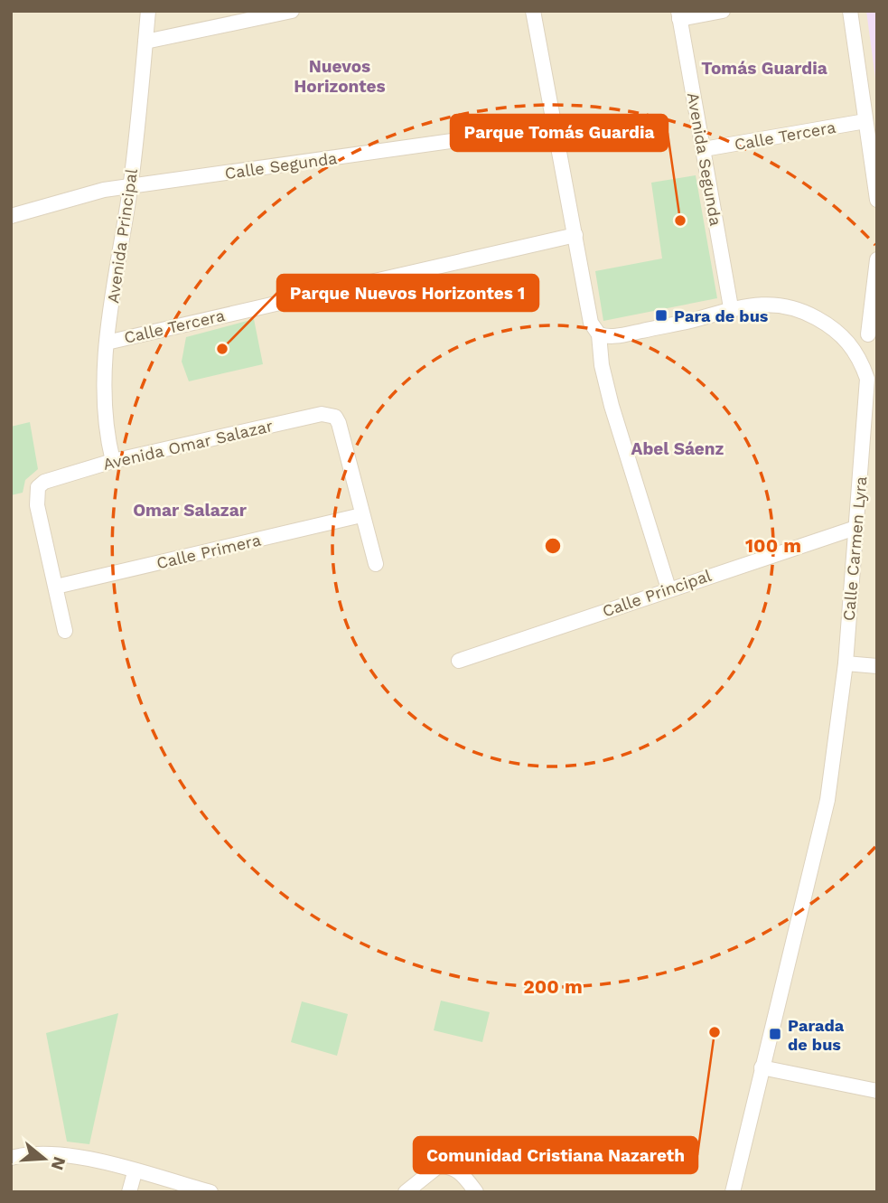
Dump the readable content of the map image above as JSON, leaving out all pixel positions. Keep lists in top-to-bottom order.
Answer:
{
  "streets": {
    "street": [
      "Calle Tercera",
      "Avenida Segunda",
      "Calle Segunda",
      "Avenida Principal",
      "Avenida Omar Salazar",
      "Calle Carmen Lyra",
      "Calle Primera",
      "Calle Principal"
    ]
  },
  "crossings": [
    ["Calle Tercera", "Avenida Segunda"],
    ["Calle Tercera", "Avenida Principal"],
    ["Avenida Segunda", "Calle Carmen Lyra"],
    ["Calle Segunda", "Avenida Principal"],
    ["Avenida Principal", "Avenida Omar Salazar"],
    ["Avenida Omar Salazar", "Calle Primera"],
    ["Calle Carmen Lyra", "Calle Principal"]
  ],
  "districts": [
    "Nuevos Horizontes",
    "Tomás Guardia",
    "Abel Sáenz",
    "Omar Salazar"
  ],
  "places": {
    "other": ["Parque Tomás Guardia", "Parque Nuevos Horizontes 1", "Comunidad Cristiana Nazareth"],
    "transit": ["Para de bus", "Parada de bus"]
  },
  "north": "right",
  "rings": ["100 m", "200 m"]
}
